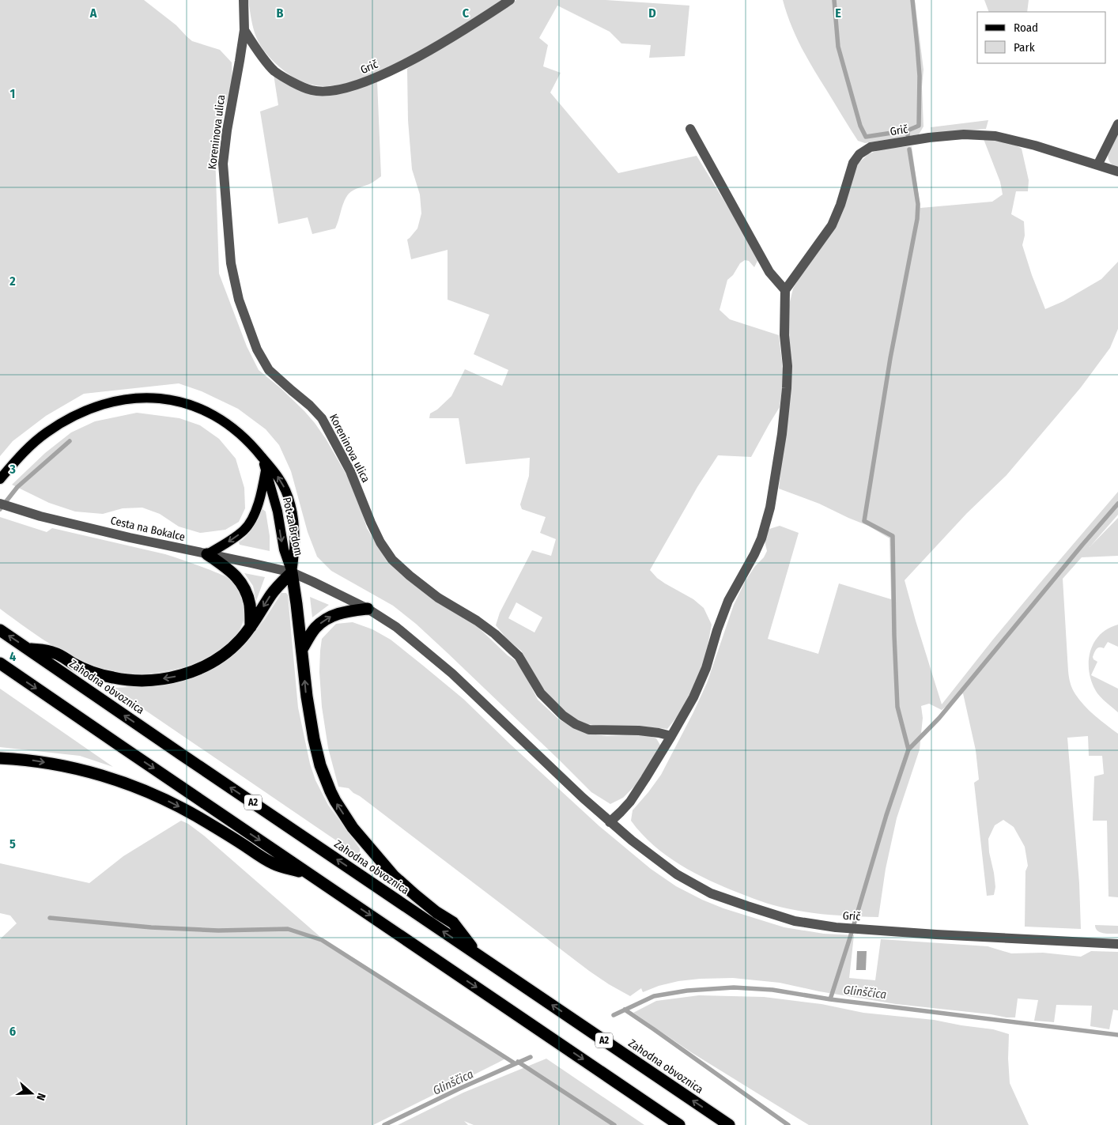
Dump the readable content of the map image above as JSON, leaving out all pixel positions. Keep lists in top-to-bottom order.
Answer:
{
  "streets": {
    "highway": ["Zahodna obvoznica", "A2"],
    "main road": ["Pot za Brdom"],
    "street": ["Grič", "Koreninova ulica", "Cesta na Bokalce"]
  },
  "crossings": [
    ["Grič", "Koreninova ulica"],
    ["Grič", "Cesta na Bokalce"],
    ["Pot za Brdom", "Cesta na Bokalce"]
  ],
  "water": ["Glinščica"],
  "legend": ["Road", "Park"],
  "north": "right",
  "grid": {
    "columns": [
      "A",
      "B",
      "C",
      "D",
      "E"
    ],
    "rows": [
      "1",
      "2",
      "3",
      "4",
      "5",
      "6"
    ]
  }
}
